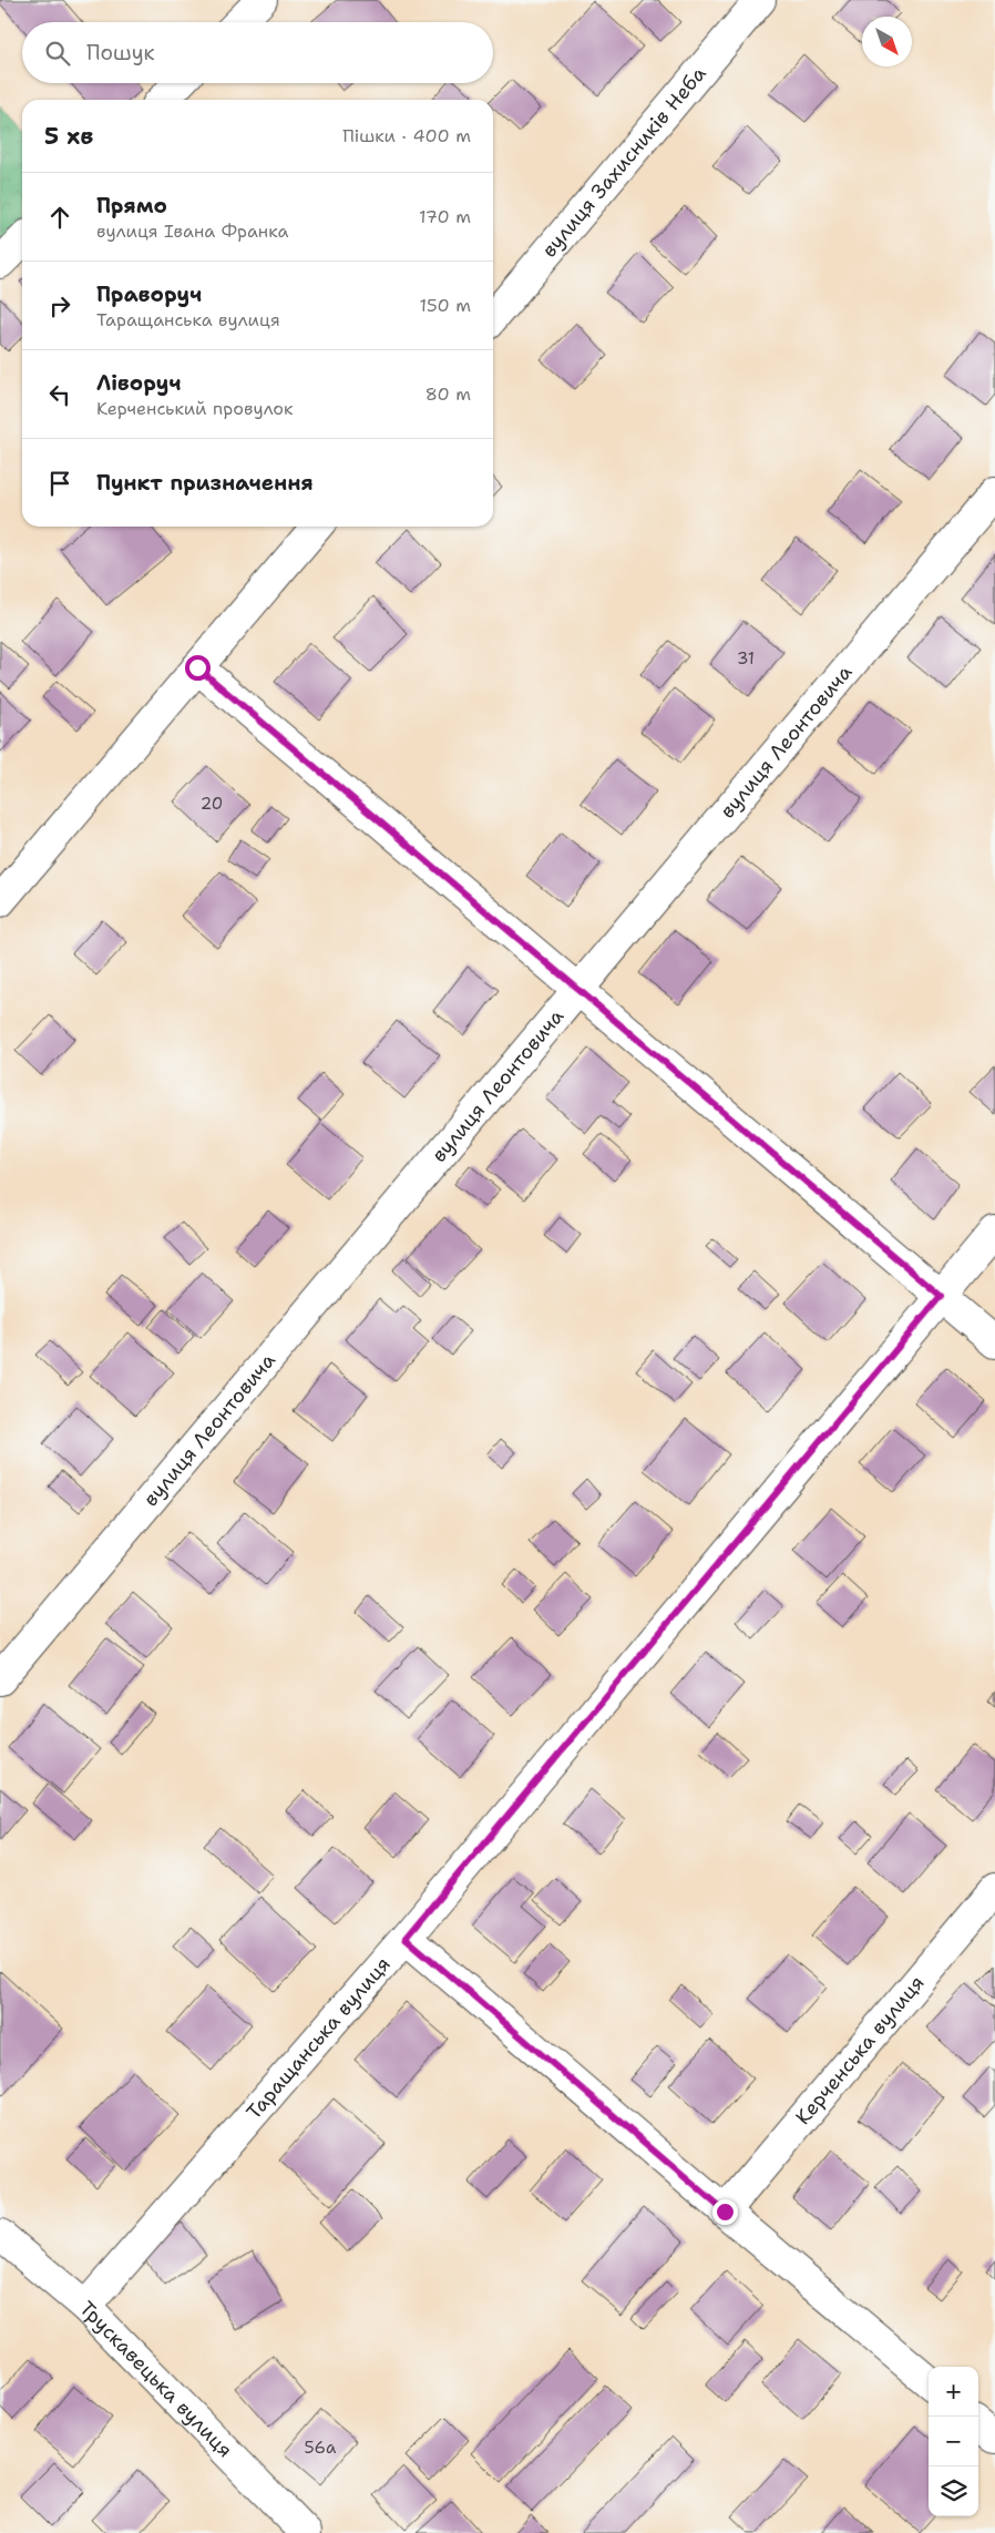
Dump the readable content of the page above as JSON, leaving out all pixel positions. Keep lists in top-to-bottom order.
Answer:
{
  "streets": {
    "street": [
      "вулиця Захисників Неба",
      "вулиця Леонтовича",
      "Таращанська вулиця",
      "Керченська вулиця",
      "Трускавецька вулиця"
    ]
  },
  "crossings": [
    ["Таращанська вулиця", "Трускавецька вулиця"]
  ],
  "house_numbers": ["31", "20", "56а"],
  "north": "bottom right",
  "page": {
    "search": "Пошук",
    "heading": ["5 хв", "Пішки · 400 m"],
    "list": [
      ["Прямо", "вулиця Івана Франка", "170 m"],
      ["Праворуч", "Таращанська вулиця", "150 m"],
      ["Ліворуч", "Керченський провулок", "80 m"],
      "Пункт призначення"
    ],
    "map_buttons": ["+", "−"]
  }
}
